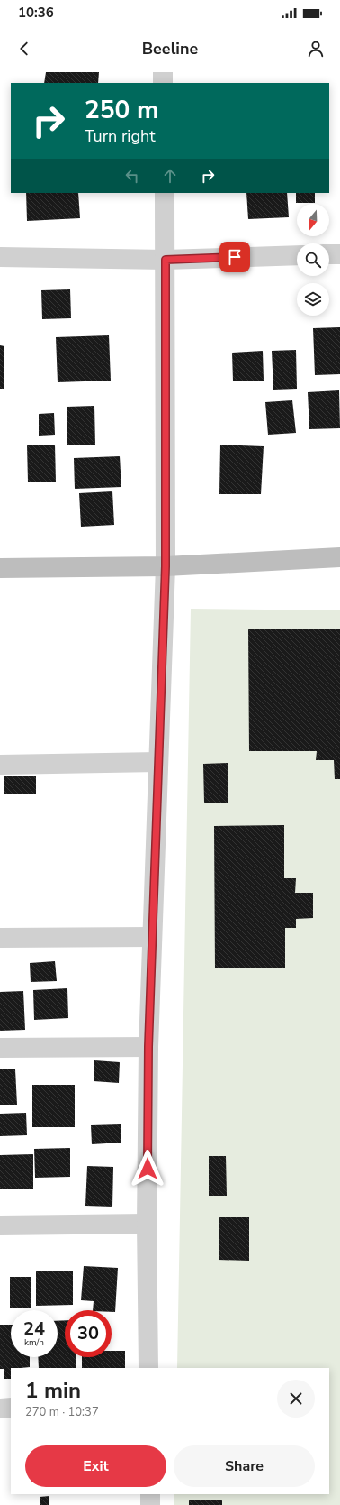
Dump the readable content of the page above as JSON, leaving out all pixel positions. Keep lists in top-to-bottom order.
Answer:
{
  "north": "bottom",
  "page": {
    "status": "10:36",
    "header": "Beeline",
    "turn": ["250 m", "Turn right"],
    "speed": "24 km/h",
    "limit": "30",
    "heading": ["1 min", "270 m · 10:37"],
    "buttons": ["Exit", "Share"]
  }
}
